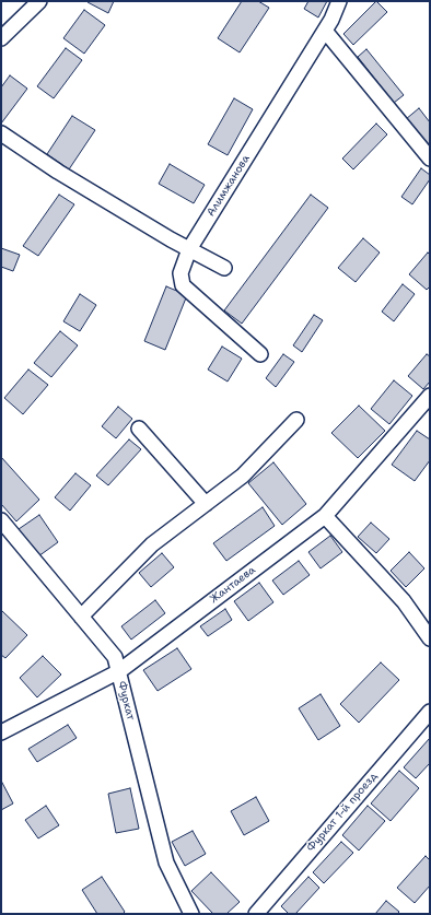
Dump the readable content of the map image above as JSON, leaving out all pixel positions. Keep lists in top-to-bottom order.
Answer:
{
  "streets": {
    "street": [
      "Алимжанова",
      "Жантаева",
      "Фуркат",
      "Фуркат 1-й проезд"
    ]
  },
  "crossings": [
    ["Жантаева", "Фуркат"]
  ]
}
